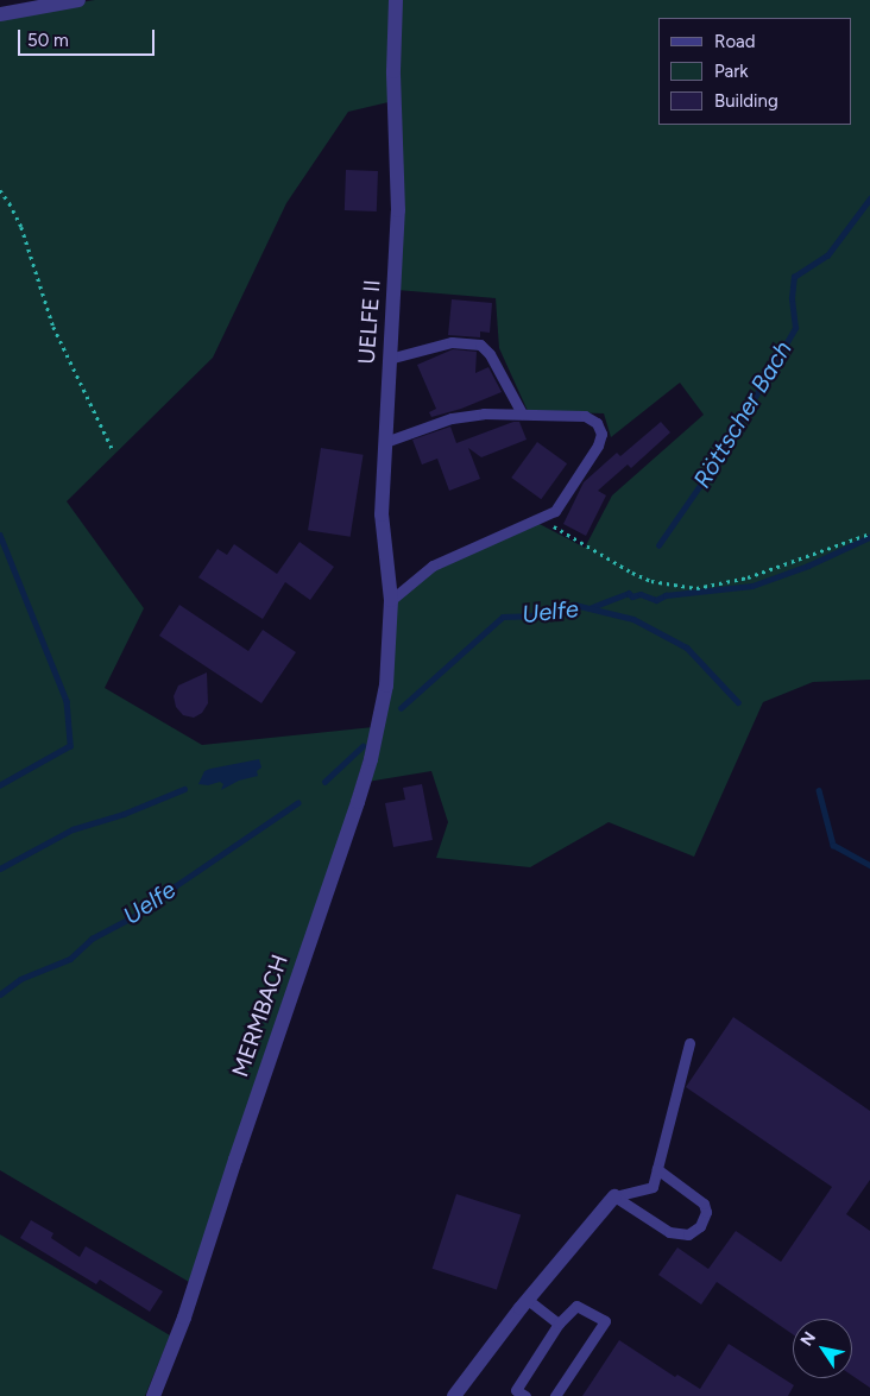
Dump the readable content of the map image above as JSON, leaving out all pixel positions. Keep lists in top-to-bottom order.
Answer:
{
  "streets": {
    "street": ["UELFE II", "MERMBACH"]
  },
  "crossings": [
    ["UELFE II", "MERMBACH"]
  ],
  "water": ["Röttscher Bach", "Uelfe"],
  "legend": ["Road", "Park", "Building"],
  "scale_bar": "50 m",
  "north": "top left"
}
